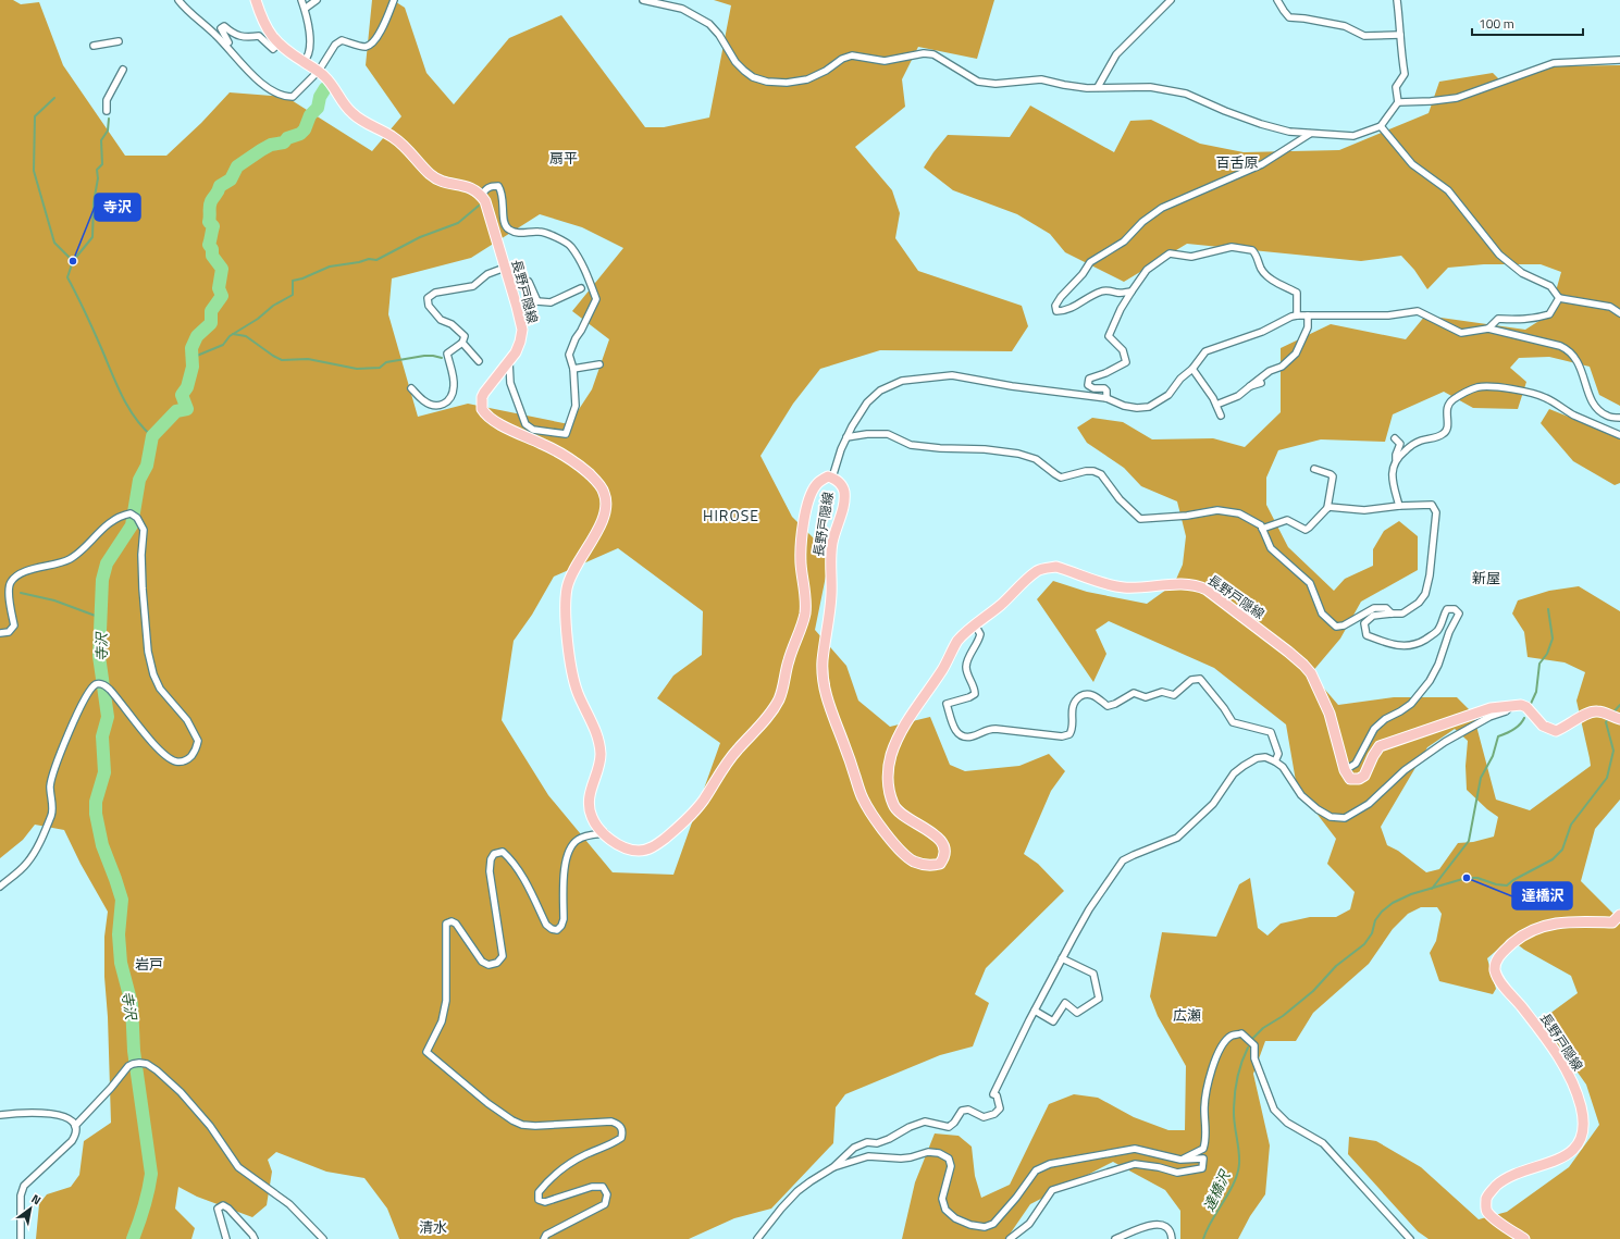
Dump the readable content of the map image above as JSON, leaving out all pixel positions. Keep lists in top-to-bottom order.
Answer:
{
  "streets": {
    "main road": ["長野戸隠線"]
  },
  "districts": [
    "扇平",
    "百舌原",
    "HIROSE",
    "新屋",
    "岩戸",
    "広瀬",
    "清水"
  ],
  "water": ["寺沢", "達橋沢"],
  "places": ["寺沢", "達橋沢"],
  "scale_bar": "100 m",
  "north": "top right"
}
